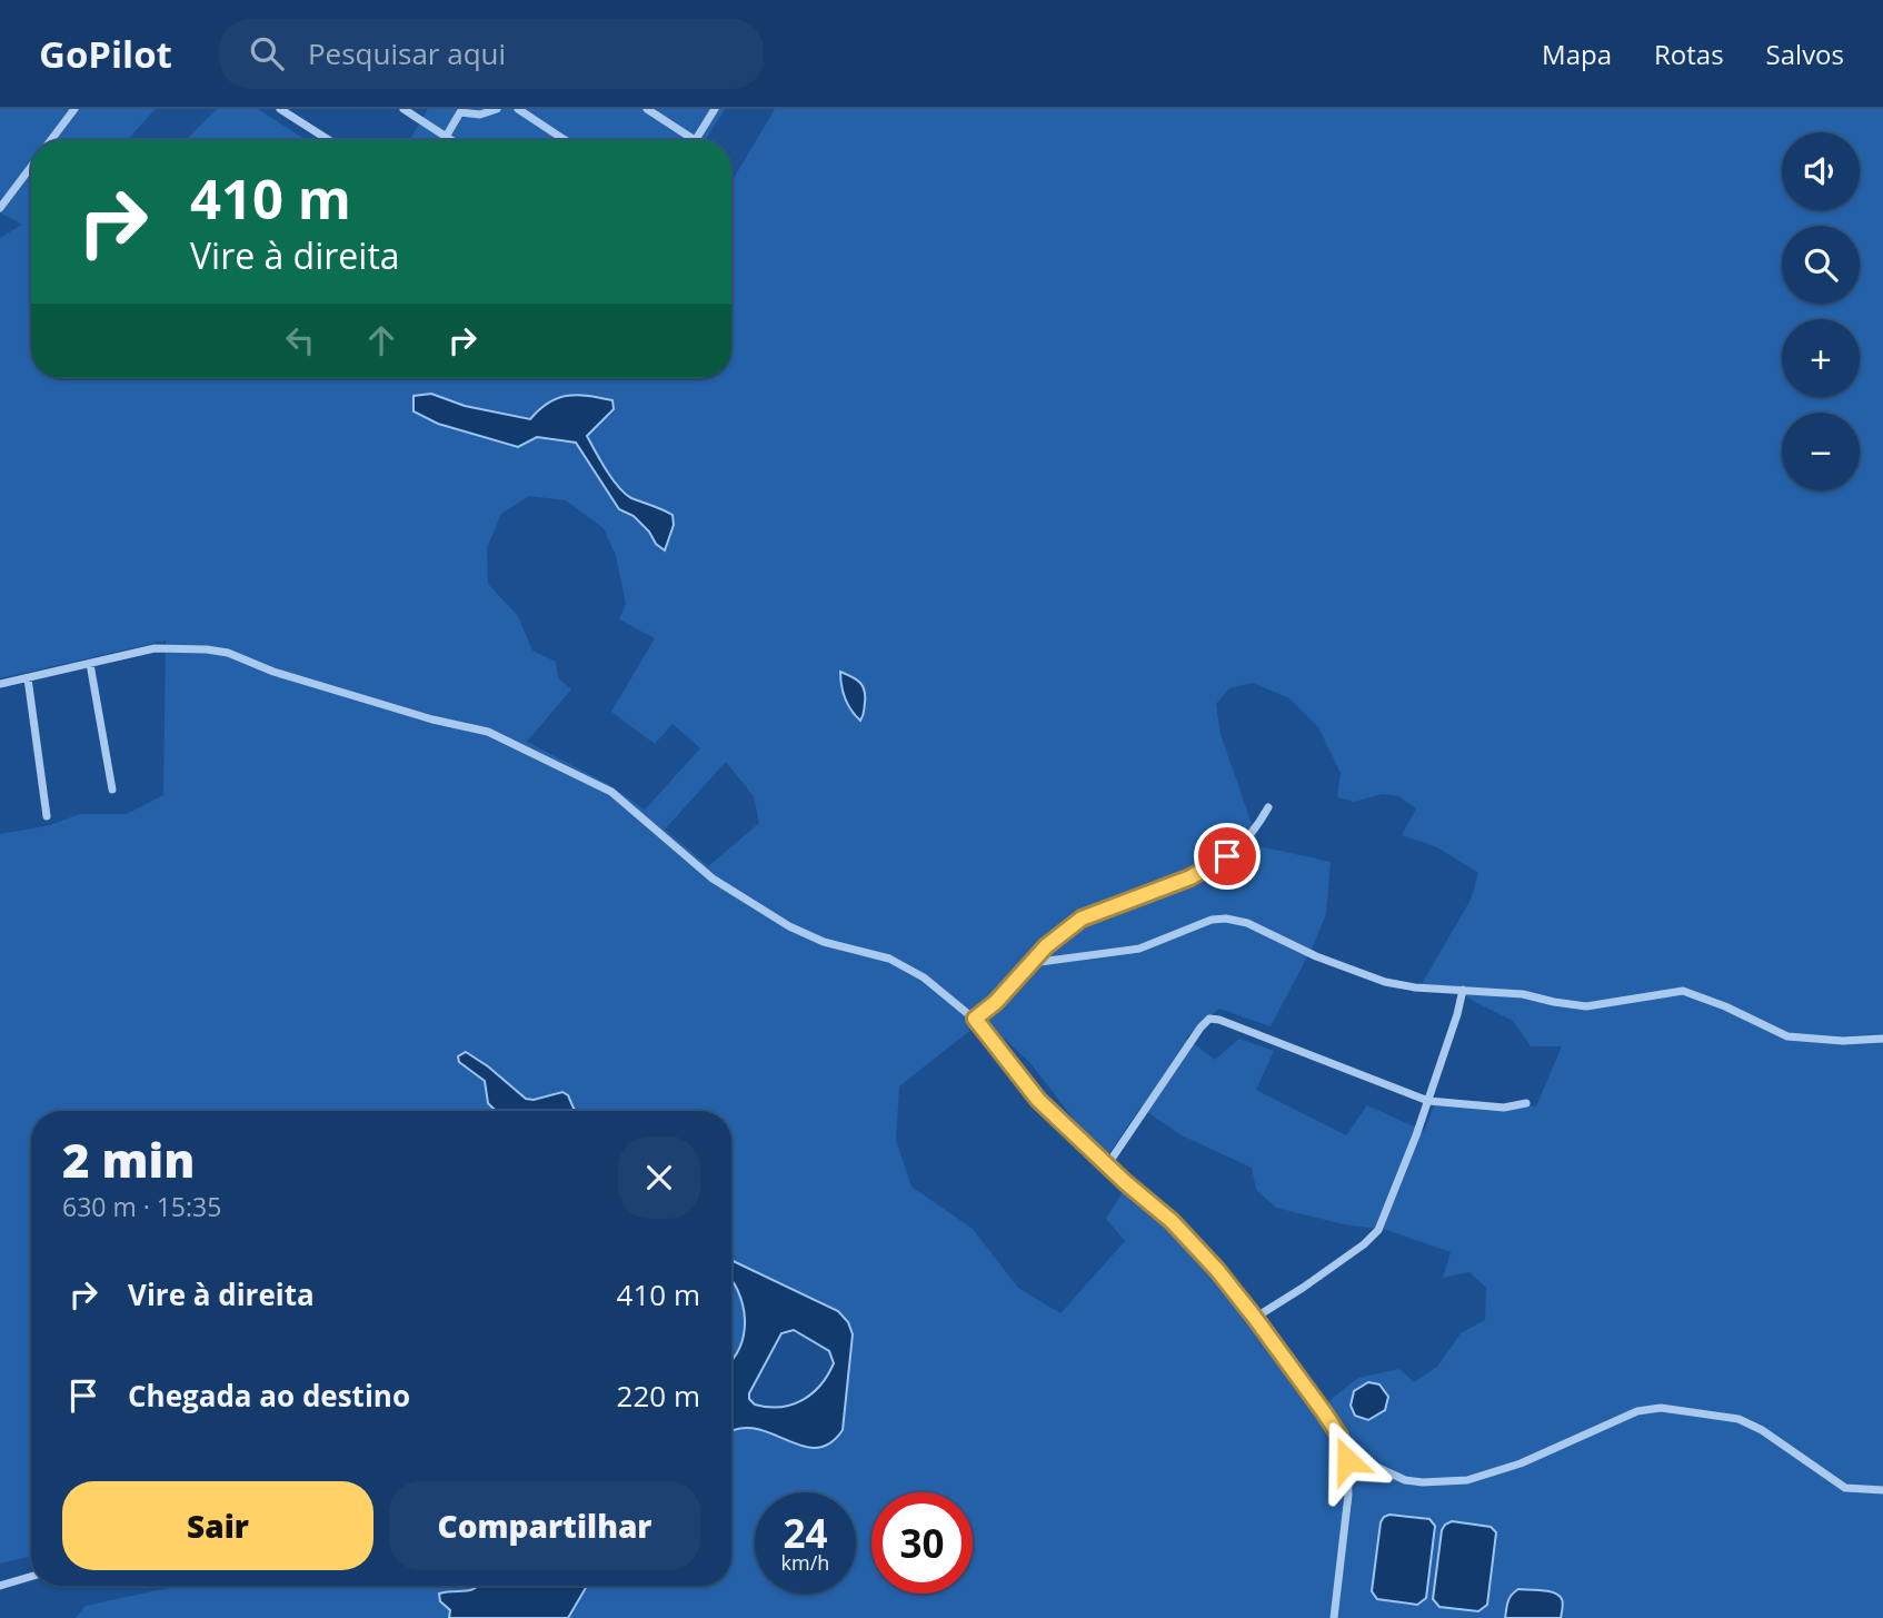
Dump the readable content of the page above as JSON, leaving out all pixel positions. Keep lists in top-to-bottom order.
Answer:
{
  "page": {
    "header": "GoPilot",
    "search": "Pesquisar aqui",
    "nav": ["Mapa", "Rotas", "Salvos"],
    "map_buttons": ["+", "−"],
    "turn": ["410 m", "Vire à direita"],
    "heading": ["2 min", "630 m · 15:35"],
    "list": [
      {
        "name": "Vire à direita",
        "value": "410 m"
      },
      {
        "name": "Chegada ao destino",
        "value": "220 m"
      }
    ],
    "buttons": ["Sair", "Compartilhar"],
    "speed": "24 km/h",
    "limit": "30"
  }
}
